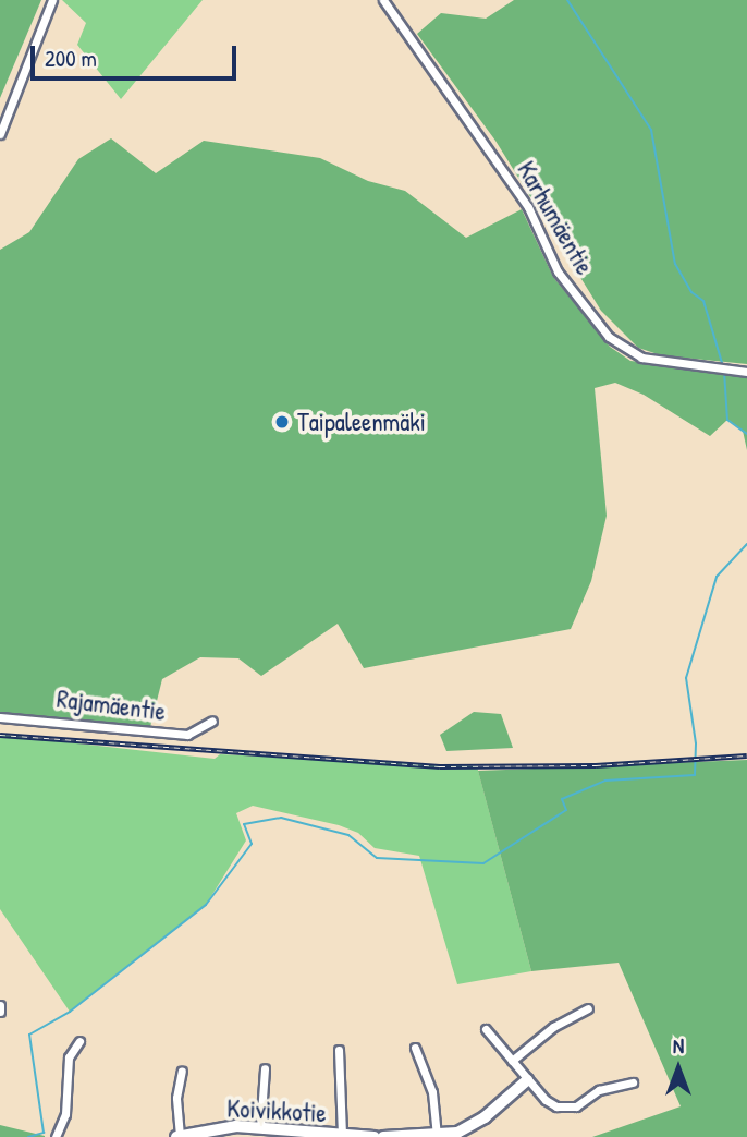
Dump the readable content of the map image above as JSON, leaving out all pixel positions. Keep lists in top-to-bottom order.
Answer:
{
  "streets": {
    "street": ["Karhumäentie", "Rajamäentie", "Koivikkotie"]
  },
  "places": ["Taipaleenmäki"],
  "scale_bar": "200 m",
  "north": "top"
}
